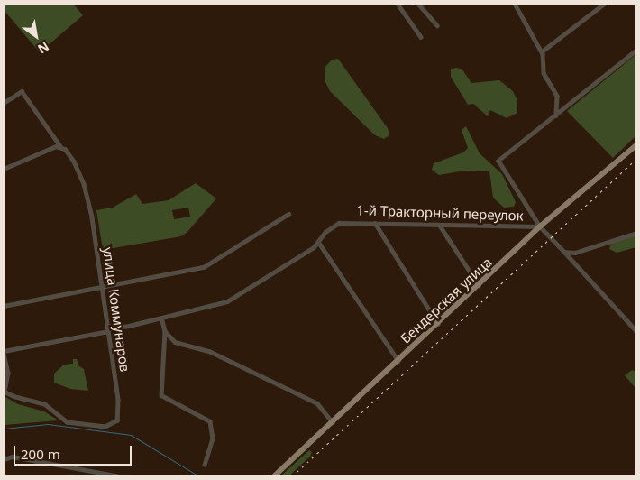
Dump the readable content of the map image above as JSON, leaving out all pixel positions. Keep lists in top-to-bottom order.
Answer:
{
  "streets": {
    "main road": ["Бендерская улица"],
    "street": ["1-й Тракторный переулок", "улица Коммунаров"]
  },
  "crossings": [
    ["1-й Тракторный переулок", "Бендерская улица"]
  ],
  "scale_bar": "200 m",
  "north": "bottom right"
}
